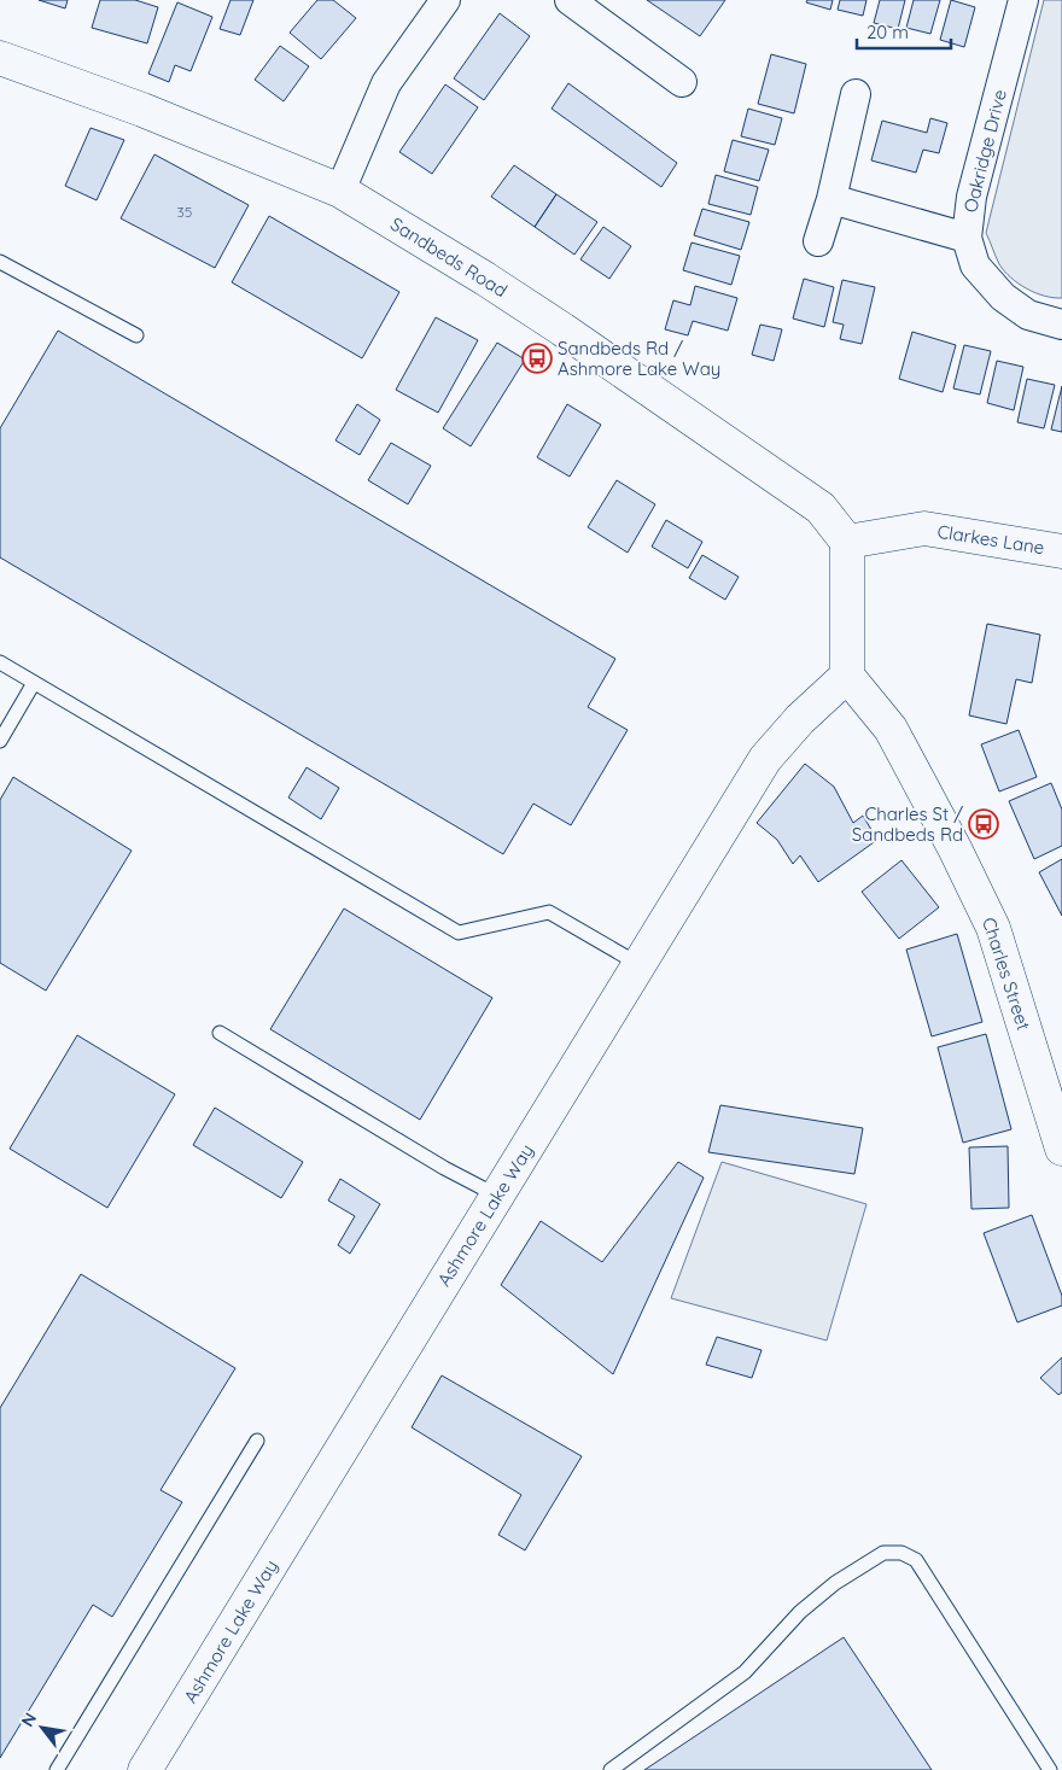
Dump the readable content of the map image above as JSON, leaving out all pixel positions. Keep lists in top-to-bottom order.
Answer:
{
  "streets": {
    "street": [
      "Oakridge Drive",
      "Sandbeds Road",
      "Clarkes Lane",
      "Charles Street",
      "Ashmore Lake Way"
    ]
  },
  "crossings": [
    ["Sandbeds Road", "Clarkes Lane"],
    ["Charles Street", "Ashmore Lake Way"]
  ],
  "places": {
    "bus stop": ["Sandbeds Rd / Ashmore Lake Way", "Charles St / Sandbeds Rd"]
  },
  "house_numbers": ["35"],
  "scale_bar": "20 m",
  "north": "top left"
}
